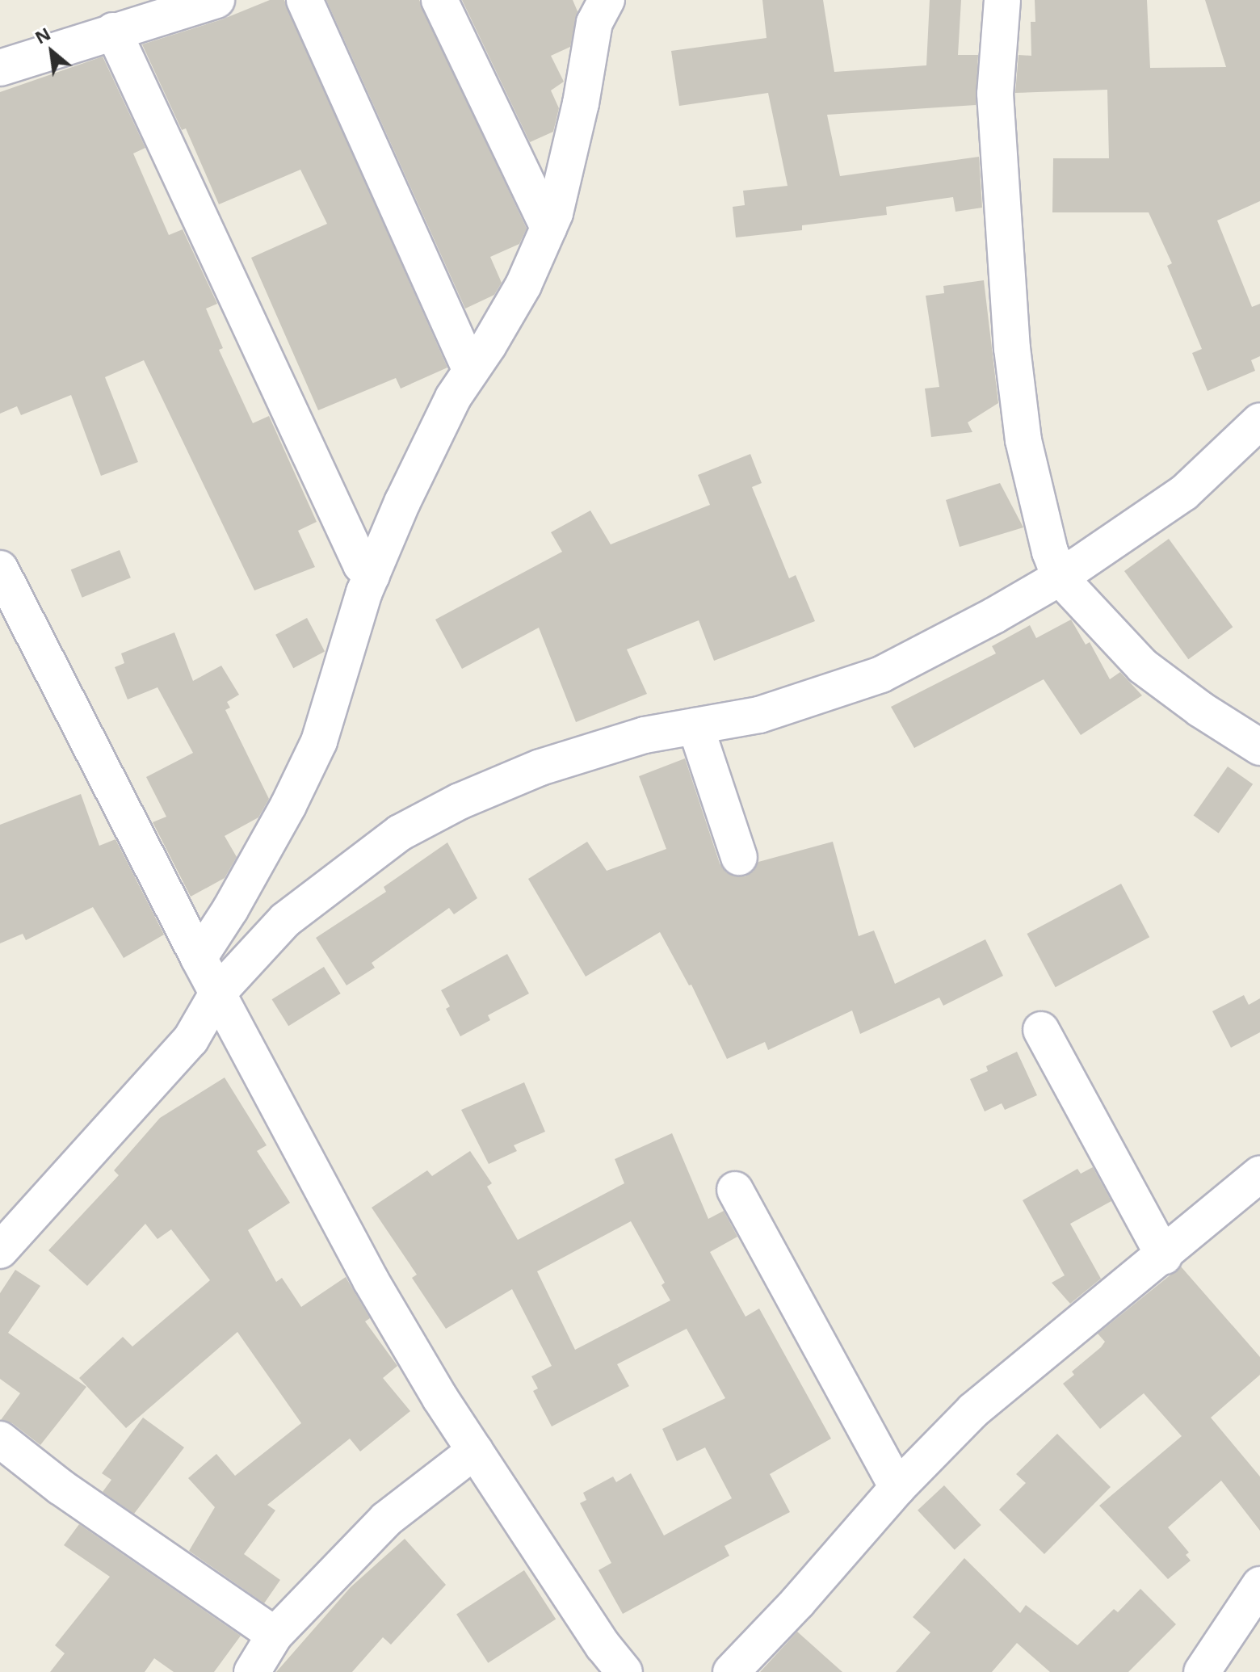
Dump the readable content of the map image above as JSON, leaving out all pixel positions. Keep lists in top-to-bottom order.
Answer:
{
  "north": "top left"
}
